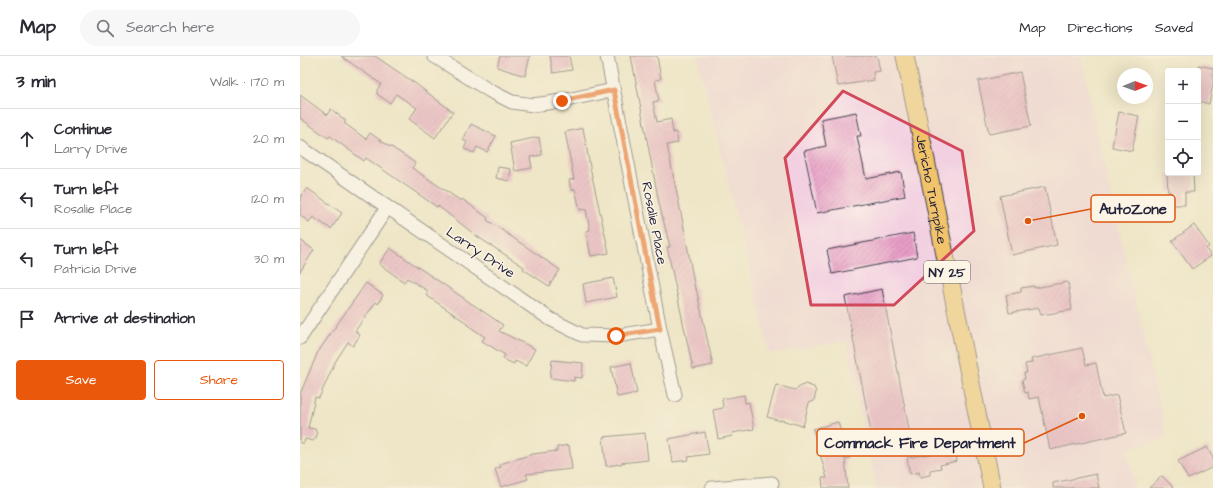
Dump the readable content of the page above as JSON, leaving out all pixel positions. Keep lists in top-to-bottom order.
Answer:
{
  "streets": {
    "main road": ["Jericho Turnpike", "NY 25"],
    "street": ["Rosalie Place", "Larry Drive"]
  },
  "crossings": [
    ["Rosalie Place", "Larry Drive"]
  ],
  "places": ["AutoZone", "Commack Fire Department"],
  "north": "right",
  "page": {
    "header": "Map",
    "search": "Search here",
    "nav": ["Map", "Directions", "Saved"],
    "heading": ["3 min", "Walk · 170 m"],
    "map_buttons": ["+", "−"],
    "list": [
      ["Continue", "Larry Drive", "20 m"],
      ["Turn left", "Rosalie Place", "120 m"],
      ["Turn left", "Patricia Drive", "30 m"],
      "Arrive at destination"
    ],
    "buttons": ["Save", "Share"]
  }
}
